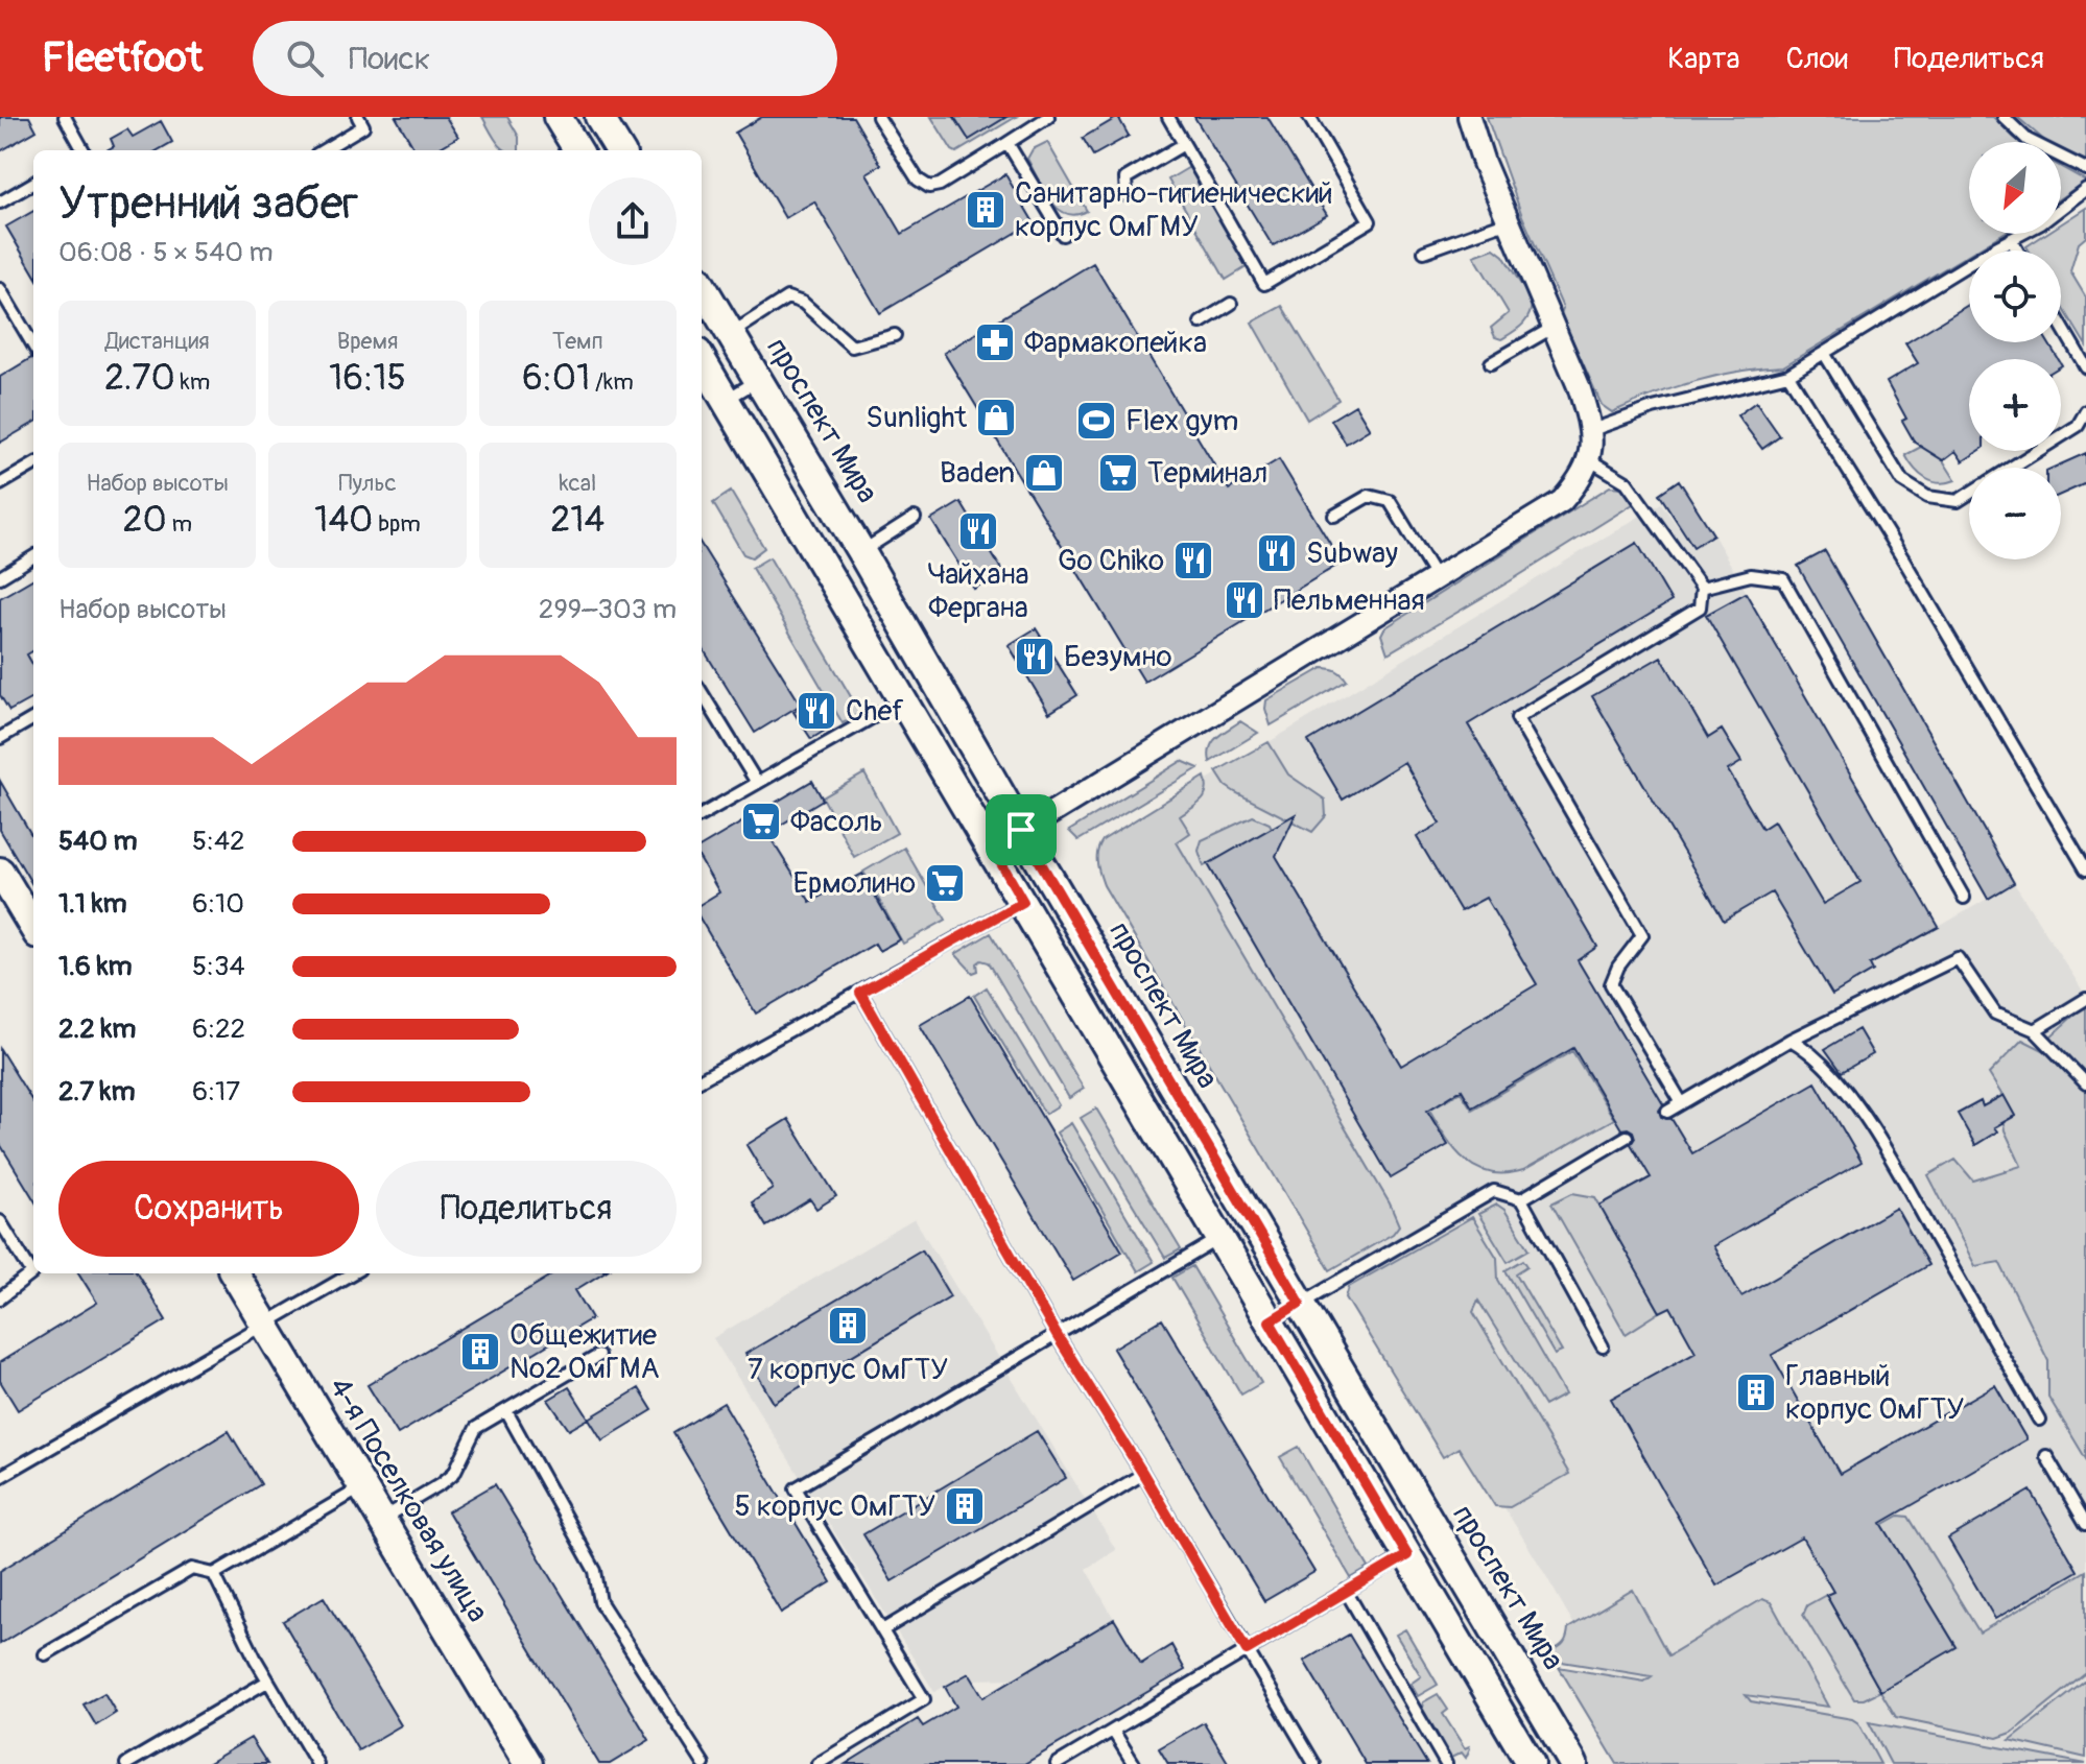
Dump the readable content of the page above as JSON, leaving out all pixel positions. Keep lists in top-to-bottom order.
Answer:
{
  "streets": {
    "main road": ["проспект Мира", "4-я Поселковая улица"]
  },
  "places": {
    "building": [
      "Санитарно-гигиенический корпус ОмГМУ",
      "7 корпус ОмГТУ",
      "Общежитие №2 ОмГМА",
      "Главный корпус ОмГТУ",
      "5 корпус ОмГТУ"
    ],
    "pharmacy": ["Фармакопейка"],
    "shop": ["Sunlight", "Baden"],
    "sports": ["Flex gym"],
    "supermarket": ["Терминал", "Фасоль", "Ермолино"],
    "restaurant": [
      "Чайхана Фергана",
      "Subway",
      "Go Chiko",
      "Пельменная",
      "Безумно",
      "Chef"
    ]
  },
  "north": "bottom left",
  "page": {
    "header": "Fleetfoot",
    "search": "Поиск",
    "nav": ["Карта", "Слои", "Поделиться"],
    "map_buttons": ["+", "−"],
    "heading": ["Утренний забег", "06:08 · 5 × 540 m"],
    "stats": [
      ["Дистанция", "2.70 km"],
      ["Время", "16:15"],
      ["Темп", "6:01 /km"],
      ["Набор высоты", "20 m"],
      ["Пульс", "140 bpm"],
      ["kcal", "214"]
    ],
    "chart": ["Набор высоты", "299–303 m"],
    "list": [
      {
        "name": "540 m",
        "note": "5:42"
      },
      {
        "name": "1.1 km",
        "note": "6:10"
      },
      {
        "name": "1.6 km",
        "note": "5:34"
      },
      {
        "name": "2.2 km",
        "note": "6:22"
      },
      {
        "name": "2.7 km",
        "note": "6:17"
      }
    ],
    "buttons": ["Сохранить", "Поделиться"]
  }
}
